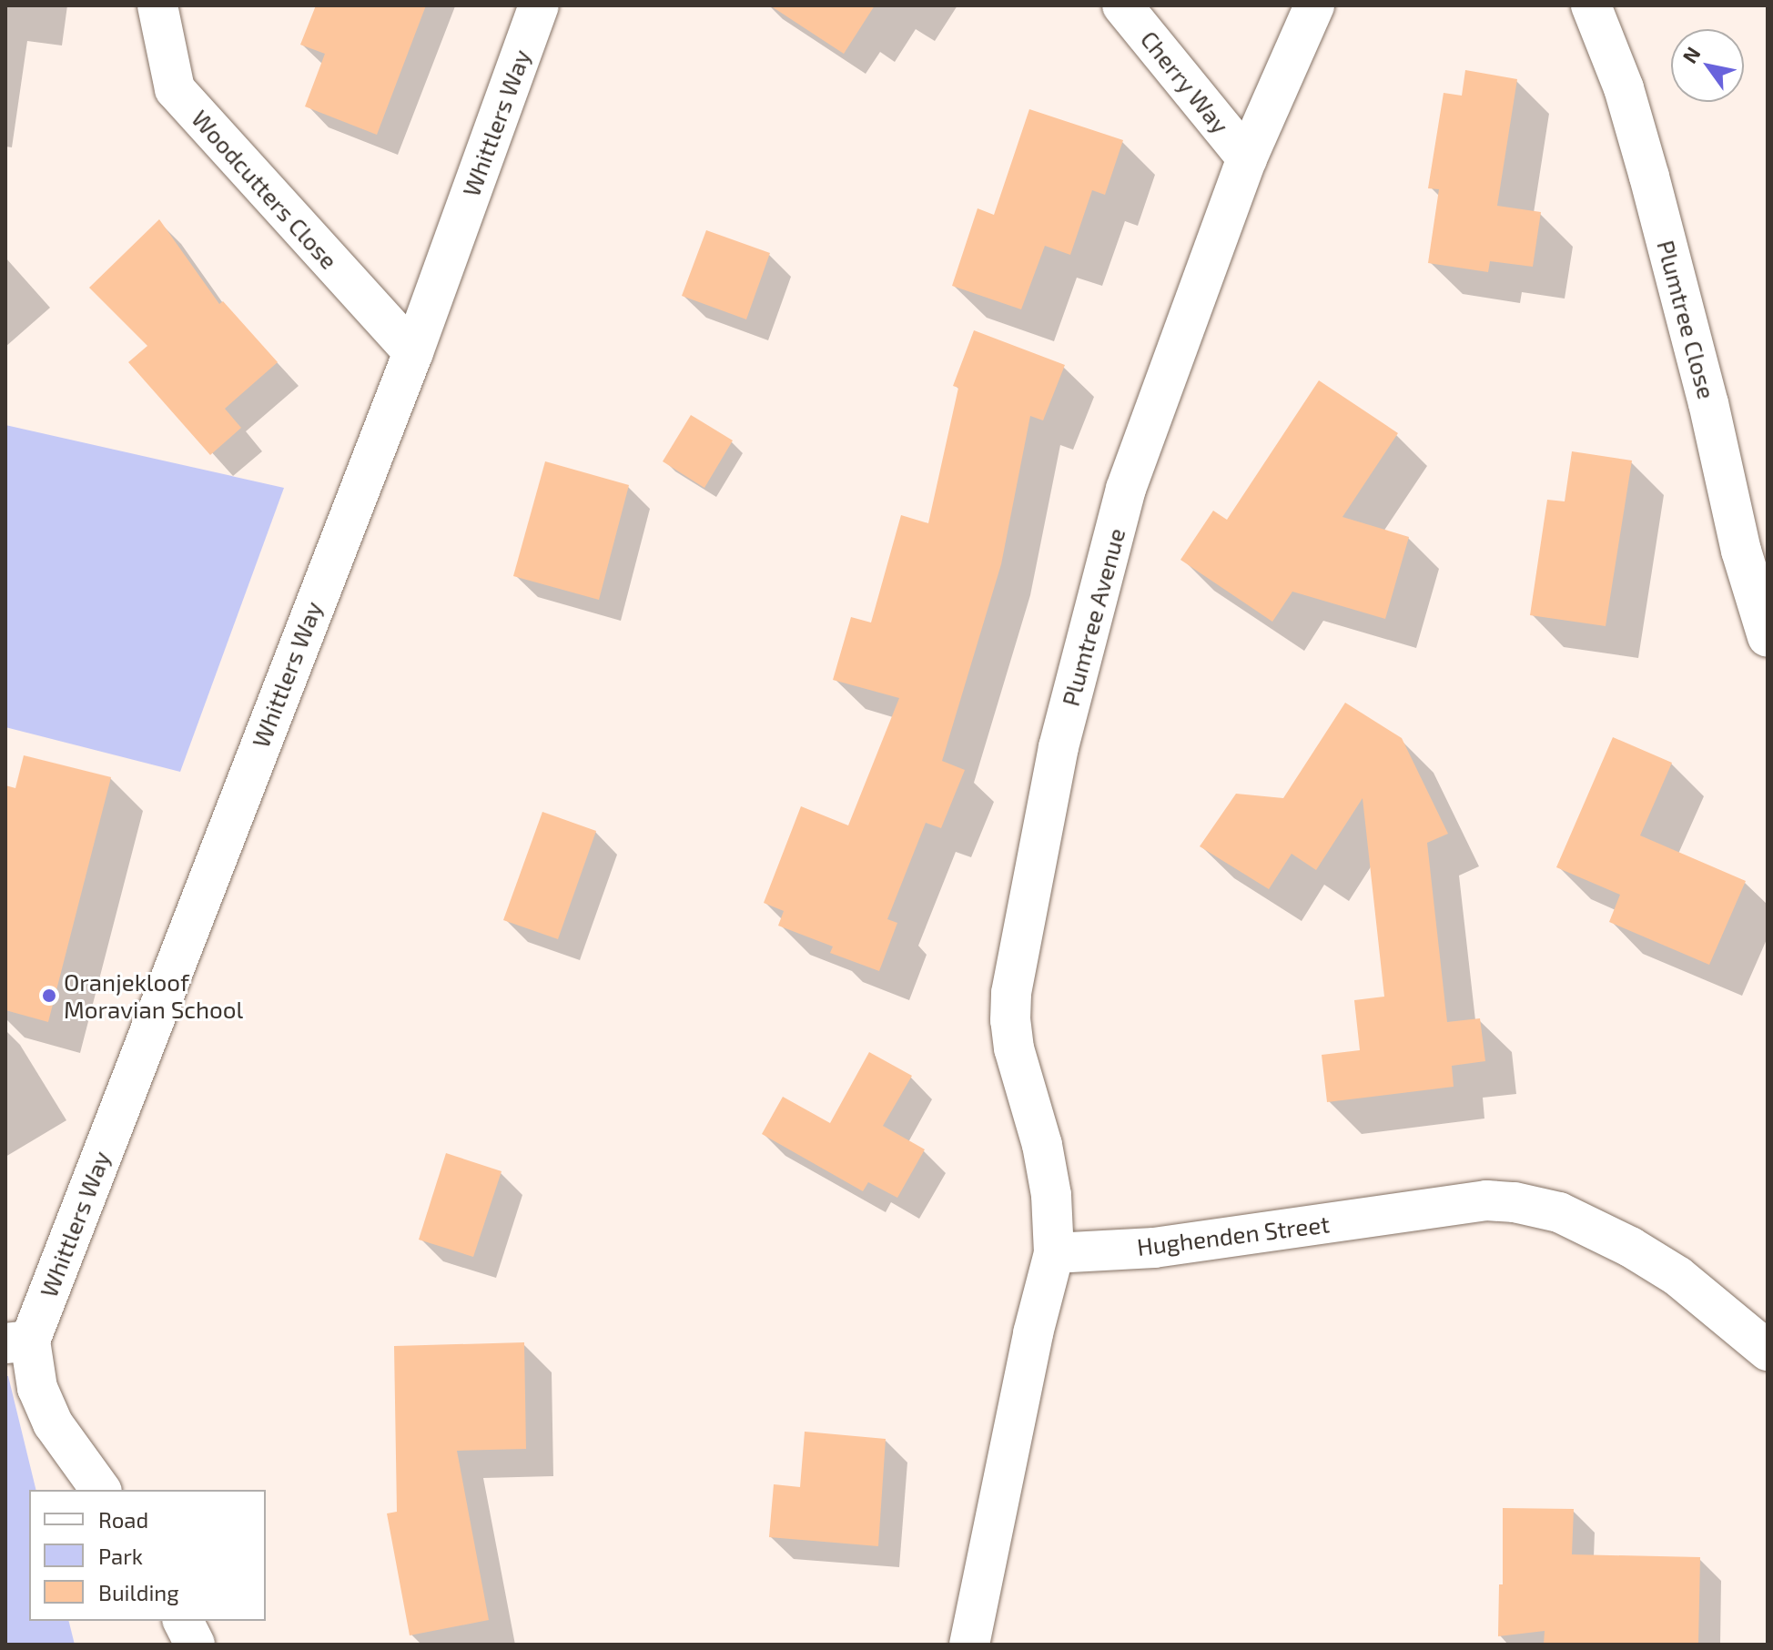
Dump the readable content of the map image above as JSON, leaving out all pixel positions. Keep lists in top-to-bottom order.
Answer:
{
  "streets": {
    "street": [
      "Cherry Way",
      "Whittlers Way",
      "Woodcutters Close",
      "Plumtree Close",
      "Plumtree Avenue",
      "Hughenden Street"
    ]
  },
  "crossings": [
    ["Cherry Way", "Plumtree Avenue"],
    ["Whittlers Way", "Woodcutters Close"],
    ["Plumtree Avenue", "Hughenden Street"]
  ],
  "places": ["Oranjekloof Moravian School"],
  "legend": ["Road", "Park", "Building"],
  "north": "top left"
}
